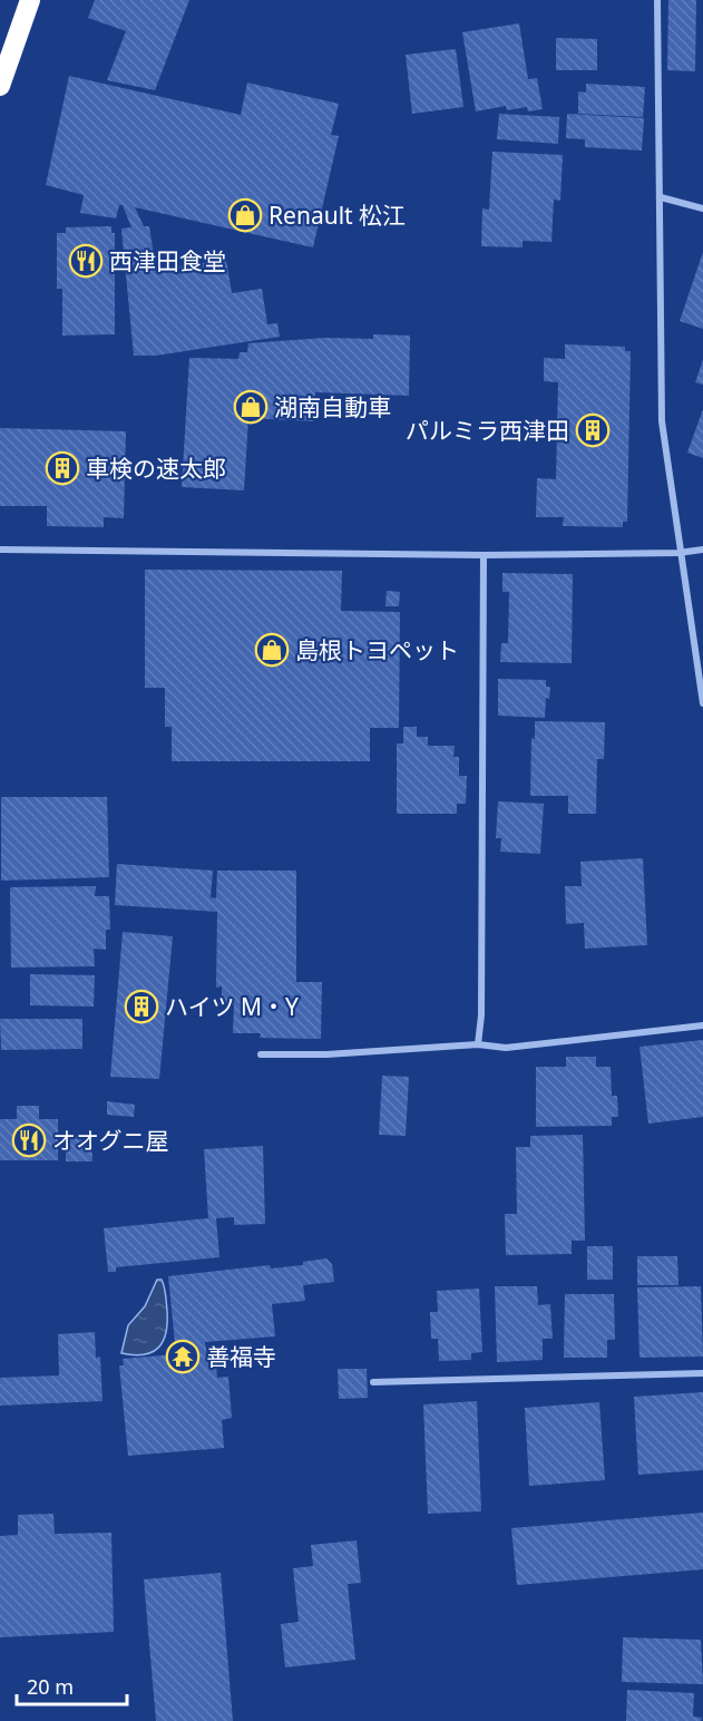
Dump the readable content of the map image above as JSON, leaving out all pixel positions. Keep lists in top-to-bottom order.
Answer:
{
  "places": {
    "shop": ["Renault 松江", "湖南自動車", "島根トヨペット"],
    "restaurant": ["西津田食堂", "オオグニ屋"],
    "building": ["パルミラ西津田", "車検の速太郎", "ハイツ M・Y"],
    "temple": ["善福寺"]
  },
  "scale_bar": "20 m"
}
